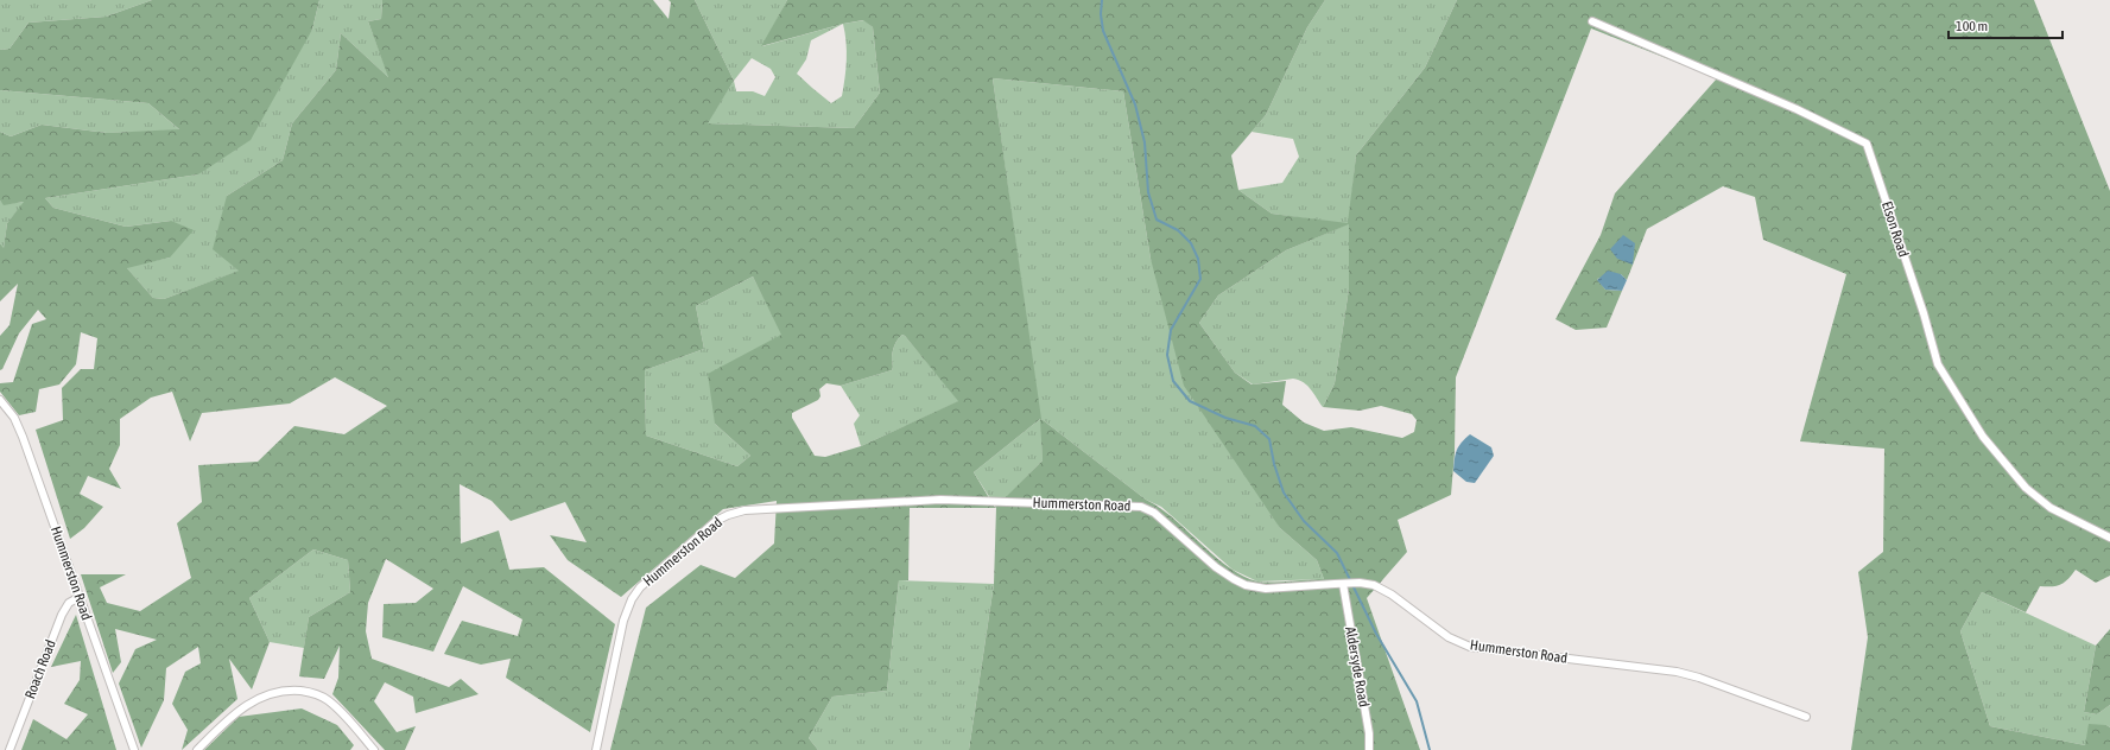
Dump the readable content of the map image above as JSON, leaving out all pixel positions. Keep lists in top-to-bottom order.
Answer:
{
  "streets": {
    "street": [
      "Elson Road",
      "Hummerston Road",
      "Aldersyde Road",
      "Roach Road"
    ]
  },
  "crossings": [
    ["Hummerston Road", "Aldersyde Road"],
    ["Hummerston Road", "Roach Road"]
  ],
  "scale_bar": "100 m"
}
